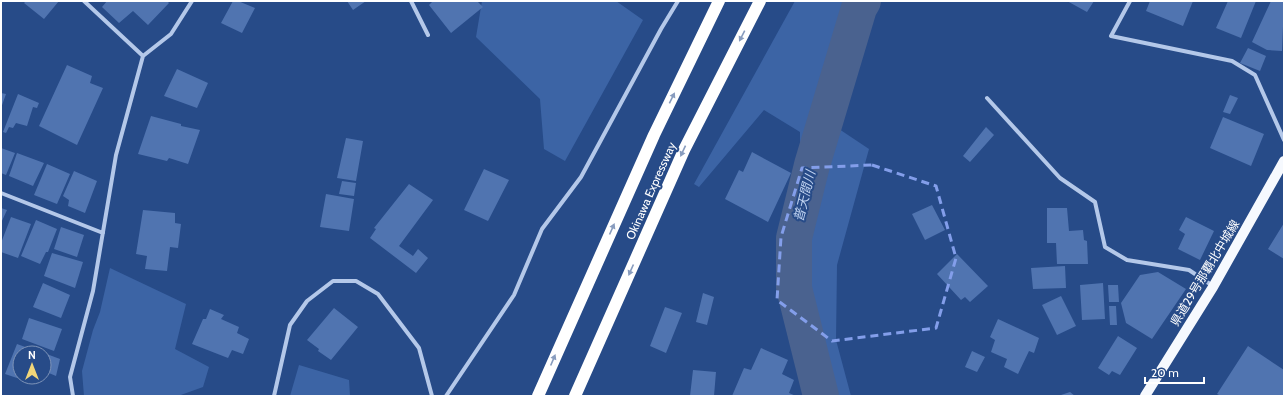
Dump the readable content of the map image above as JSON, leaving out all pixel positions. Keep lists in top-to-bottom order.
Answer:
{
  "streets": {
    "highway": ["Okinawa Expressway"],
    "main road": ["県道29号那覇北中城線"]
  },
  "water": ["普天間川"],
  "scale_bar": "20 m",
  "north": "top"
}
